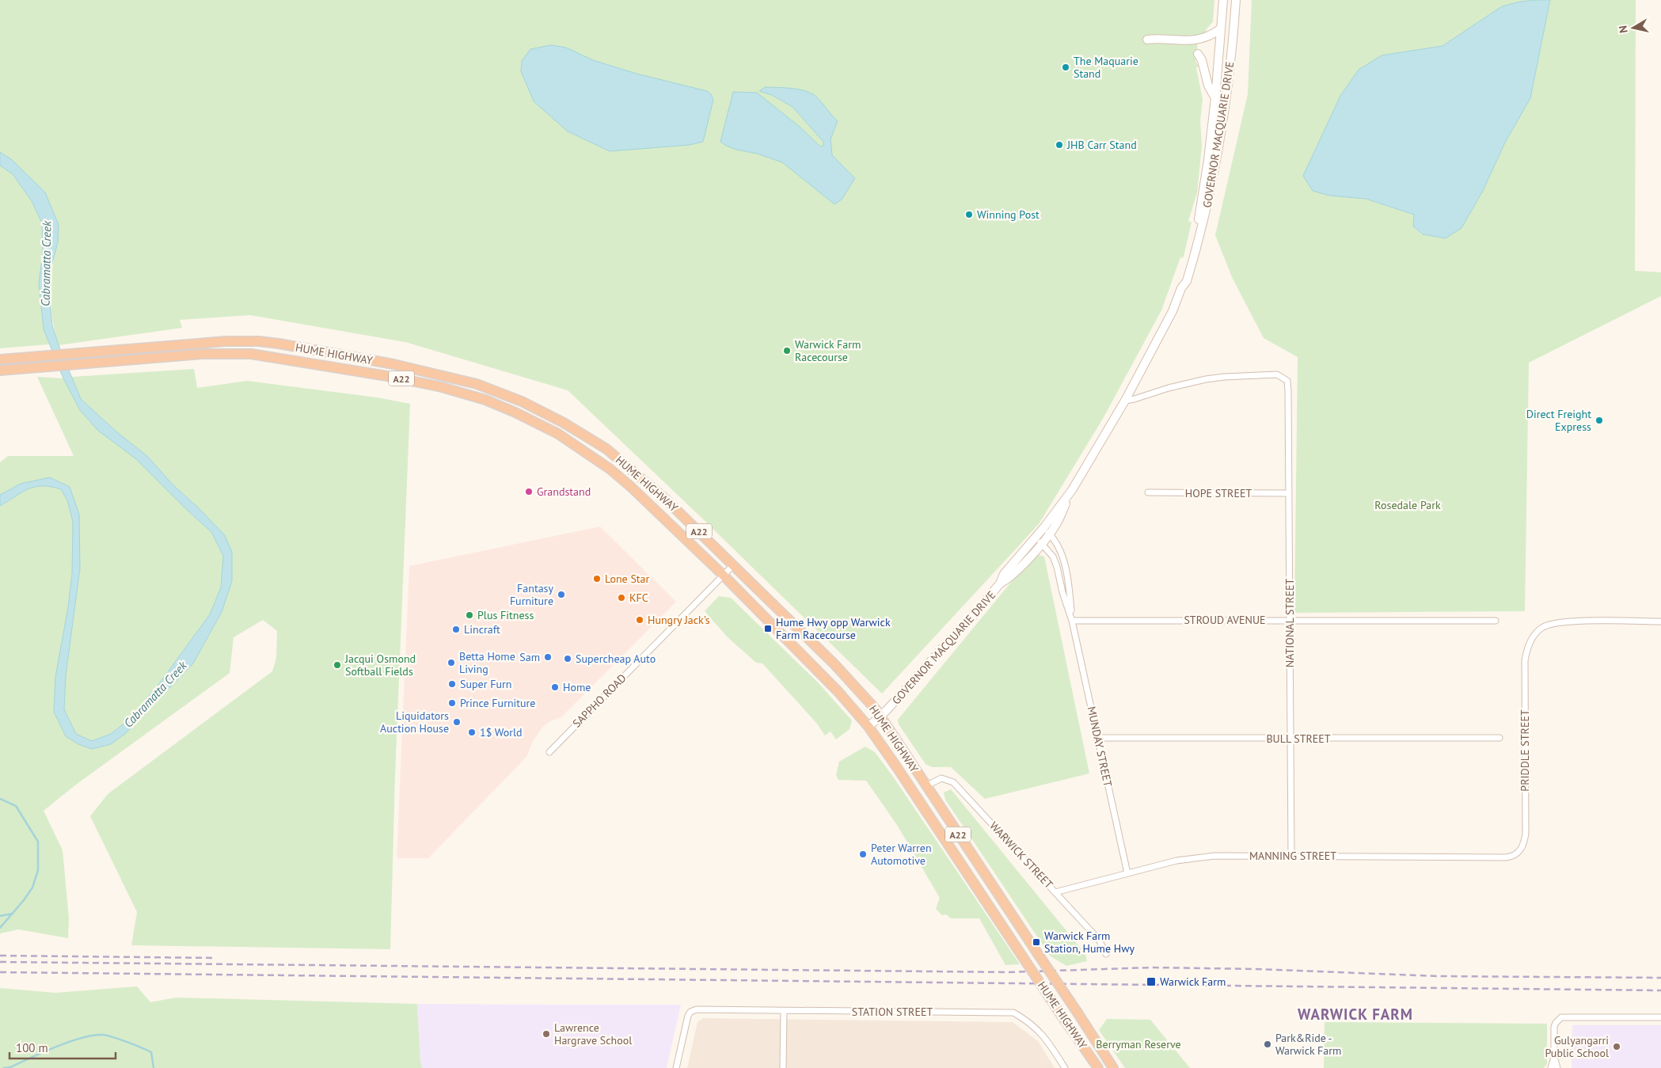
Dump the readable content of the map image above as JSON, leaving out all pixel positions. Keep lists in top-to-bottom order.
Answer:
{
  "streets": {
    "highway": ["HUME HIGHWAY", "A22"],
    "main road": ["GOVERNOR MACQUARIE DRIVE"],
    "street": [
      "HOPE STREET",
      "STROUD AVENUE",
      "NATIONAL STREET",
      "SAPPHO ROAD",
      "BULL STREET",
      "MUNDAY STREET",
      "PRIDDLE STREET",
      "WARWICK STREET",
      "MANNING STREET",
      "STATION STREET"
    ]
  },
  "crossings": [
    ["GOVERNOR MACQUARIE DRIVE", "HUME HIGHWAY"],
    ["GOVERNOR MACQUARIE DRIVE", "NATIONAL STREET"],
    ["GOVERNOR MACQUARIE DRIVE", "MUNDAY STREET"],
    ["HUME HIGHWAY", "SAPPHO ROAD"],
    ["HUME HIGHWAY", "WARWICK STREET"],
    ["HOPE STREET", "NATIONAL STREET"],
    ["STROUD AVENUE", "NATIONAL STREET"],
    ["STROUD AVENUE", "MUNDAY STREET"],
    ["NATIONAL STREET", "BULL STREET"],
    ["NATIONAL STREET", "MANNING STREET"],
    ["BULL STREET", "MUNDAY STREET"],
    ["MUNDAY STREET", "MANNING STREET"],
    ["PRIDDLE STREET", "MANNING STREET"],
    ["WARWICK STREET", "MANNING STREET"]
  ],
  "districts": ["WARWICK FARM"],
  "water": ["Cabramatta Creek"],
  "parks": ["Rosedale Park", "Berryman Reserve"],
  "places": {
    "other": [
      "The Maquarie Stand",
      "JHB Carr Stand",
      "Winning Post",
      "Warwick Farm Racecourse",
      "Direct Freight Express",
      "Grandstand",
      "Lone Star",
      "Fantasy Furniture",
      "KFC",
      "Plus Fitness",
      "Hungry Jack's",
      "Lincraft",
      "Sam",
      "Supercheap Auto",
      "Betta Home Living",
      "Jacqui Osmond Softball Fields",
      "Super Furn",
      "Home",
      "Prince Furniture",
      "Liquidators Auction House",
      "1$ World",
      "Peter Warren Automotive",
      "Lawrence Hargrave School",
      "Park&Ride - Warwick Farm",
      "Gulyangarri Public School"
    ],
    "transit": ["Hume Hwy opp Warwick Farm Racecourse", "Warwick Farm Station, Hume Hwy", "Warwick Farm"]
  },
  "scale_bar": "100 m",
  "north": "left"
}
